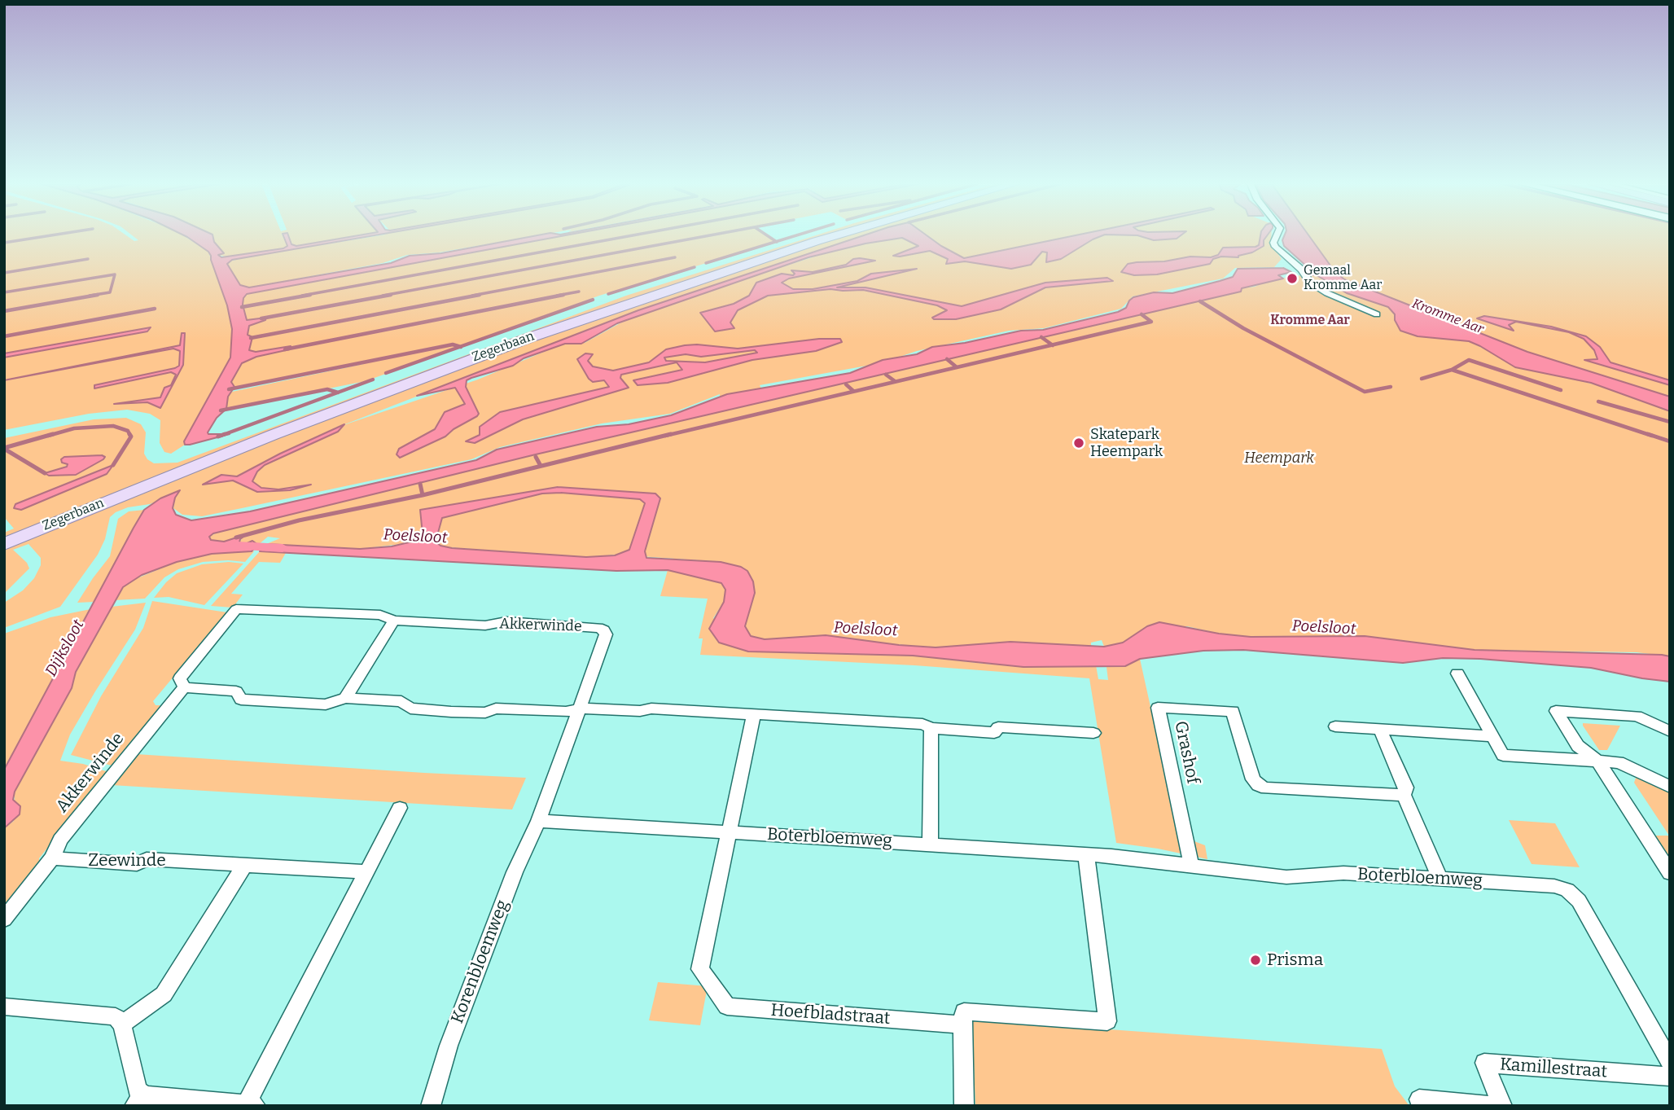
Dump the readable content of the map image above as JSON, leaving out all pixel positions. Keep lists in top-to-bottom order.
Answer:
{
  "streets": {
    "main road": ["Zegerbaan"],
    "street": [
      "Akkerwinde",
      "Grashof",
      "Boterbloemweg",
      "Zeewinde",
      "Korenbloemweg",
      "Hoefbladstraat",
      "Kamillestraat"
    ]
  },
  "crossings": [
    ["Akkerwinde", "Boterbloemweg"],
    ["Akkerwinde", "Zeewinde"],
    ["Akkerwinde", "Korenbloemweg"],
    ["Grashof", "Boterbloemweg"],
    ["Boterbloemweg", "Korenbloemweg"],
    ["Boterbloemweg", "Hoefbladstraat"]
  ],
  "districts": ["Kromme Aar"],
  "water": ["Kromme Aar", "Poelsloot", "Dijksloot"],
  "parks": ["Heempark"],
  "places": ["Gemaal Kromme Aar", "Skatepark Heempark", "Prisma"]
}
